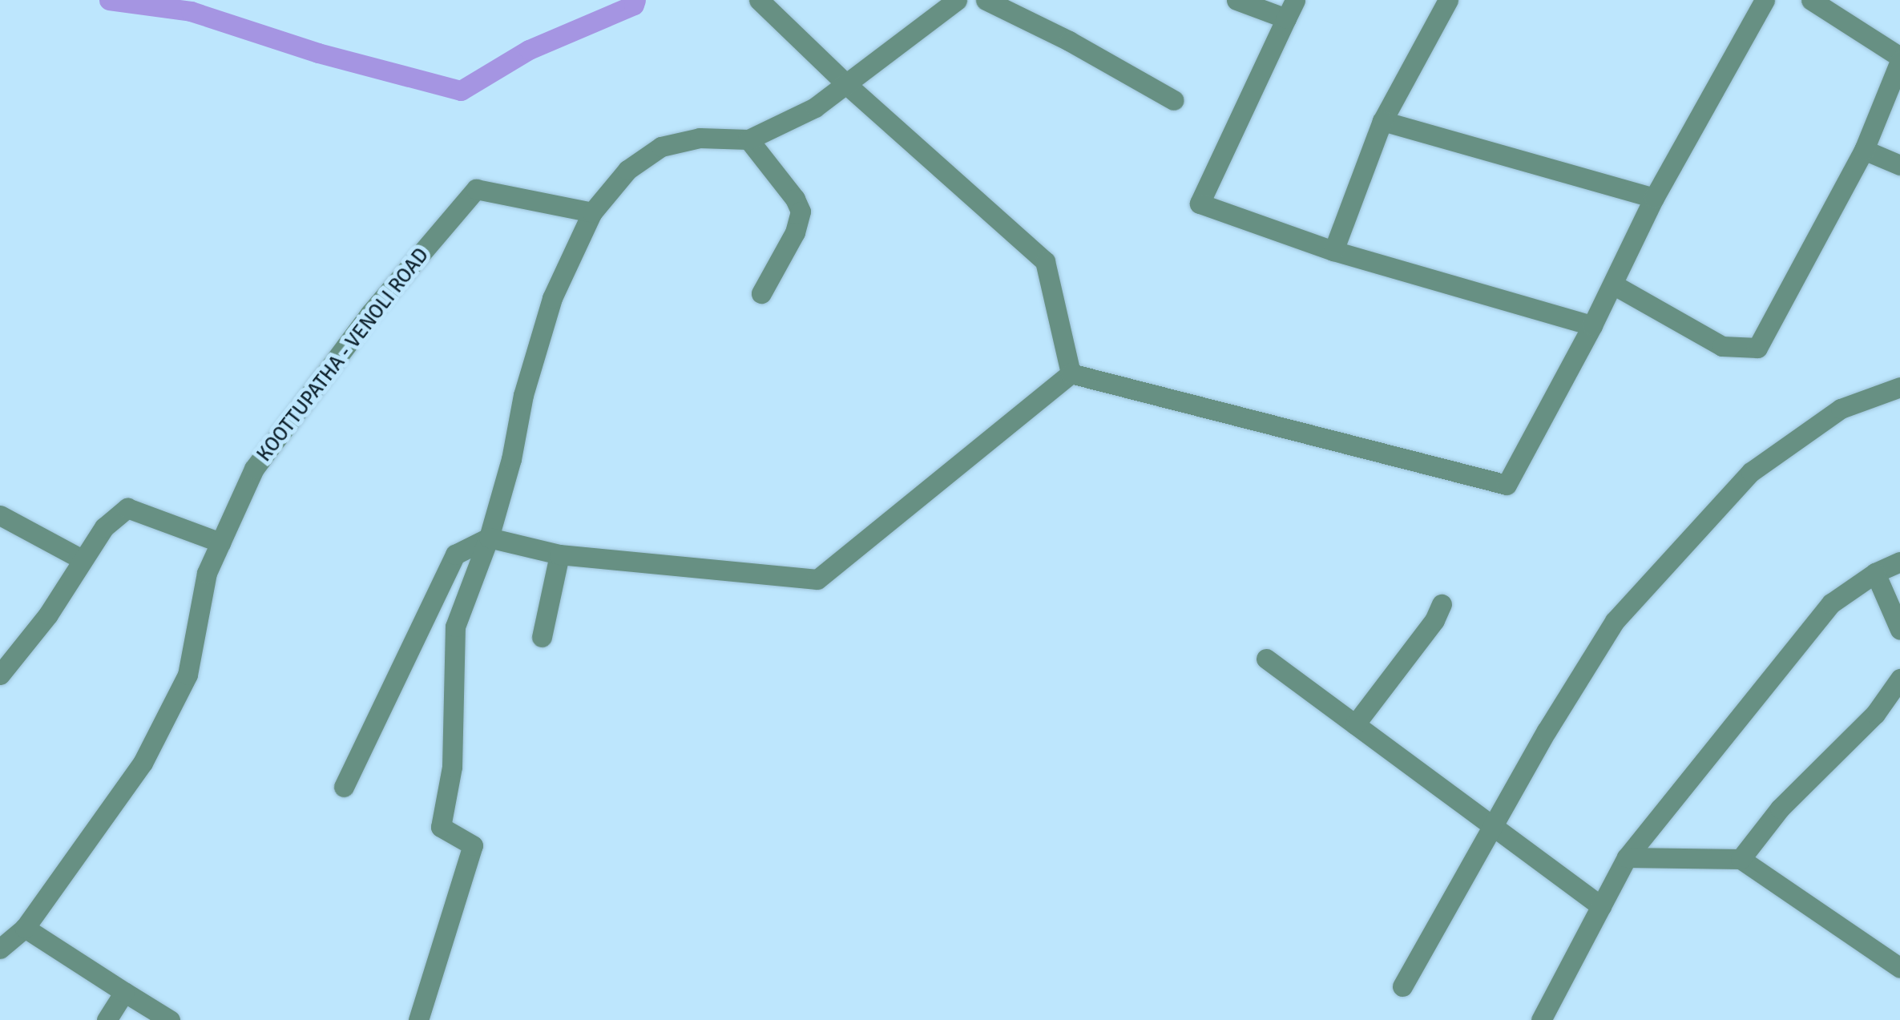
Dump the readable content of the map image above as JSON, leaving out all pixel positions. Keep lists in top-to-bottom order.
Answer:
{
  "streets": {
    "street": ["KOOTTUPATHA - VENOLI ROAD"]
  }
}
